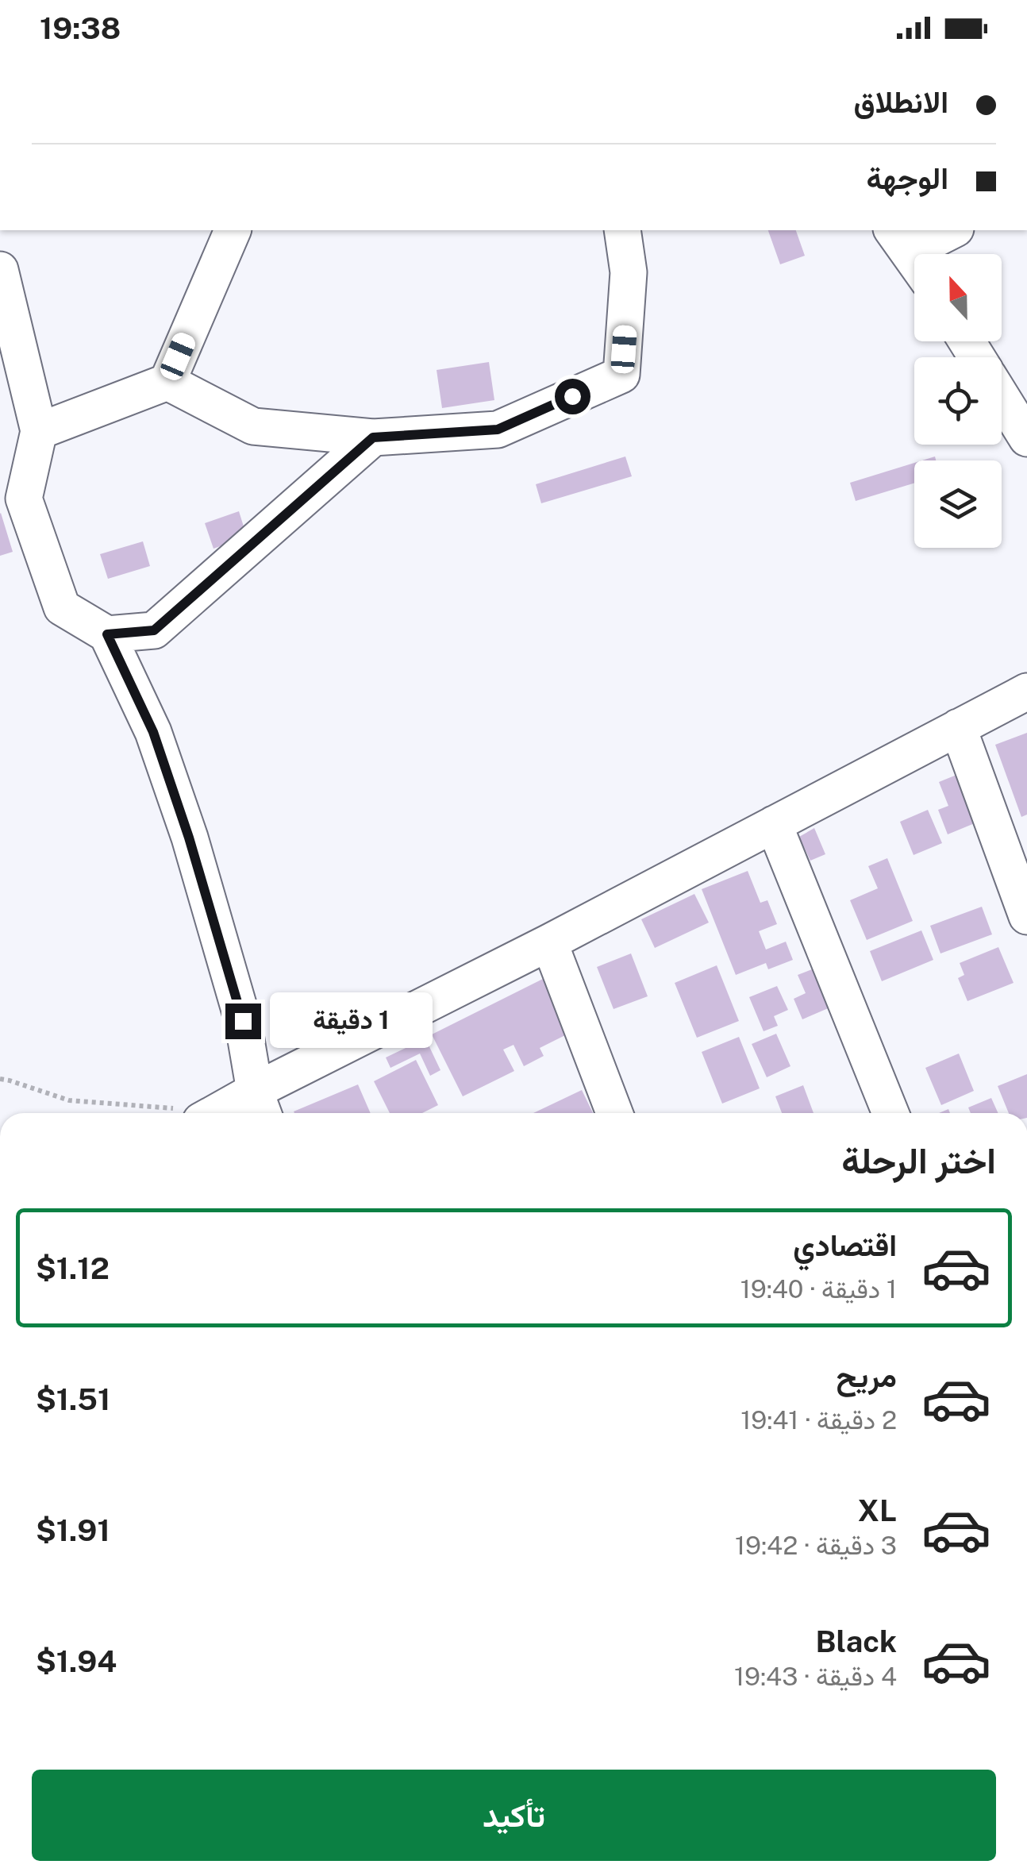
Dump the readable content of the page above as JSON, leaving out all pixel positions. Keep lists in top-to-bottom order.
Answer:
{
  "north": "top",
  "page": {
    "status": "19:38",
    "banner": ["الانطلاق", "الوجهة"],
    "bubble": "1 دقيقة",
    "heading": "اختر الرحلة",
    "list": [
      {
        "name": "اقتصادي",
        "note": "1 دقيقة · 19:40",
        "value": "$1.12"
      },
      {
        "name": "مريح",
        "note": "2 دقيقة · 19:41",
        "value": "$1.51"
      },
      {
        "name": "XL",
        "note": "3 دقيقة · 19:42",
        "value": "$1.91"
      },
      {
        "name": "Black",
        "note": "4 دقيقة · 19:43",
        "value": "$1.94"
      }
    ],
    "buttons": "تأكيد"
  }
}
